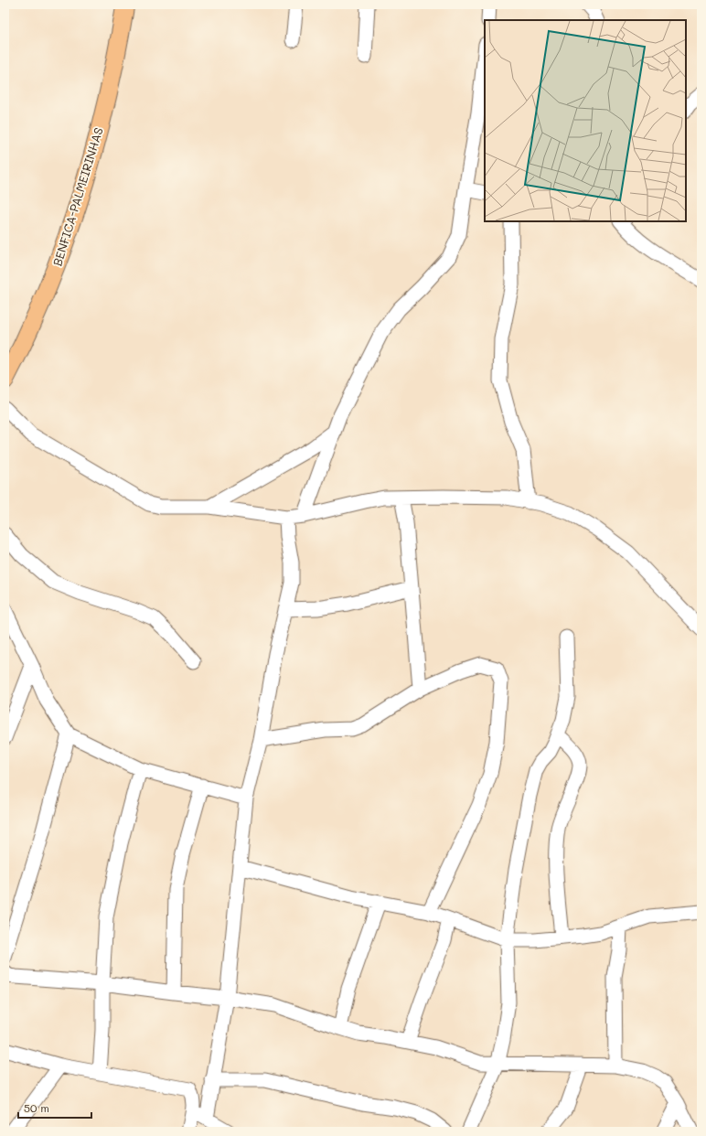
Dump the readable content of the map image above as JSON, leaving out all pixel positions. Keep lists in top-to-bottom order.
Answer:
{
  "streets": {
    "main road": ["BENFICA-PALMEIRINHAS"]
  },
  "scale_bar": "50 m"
}
